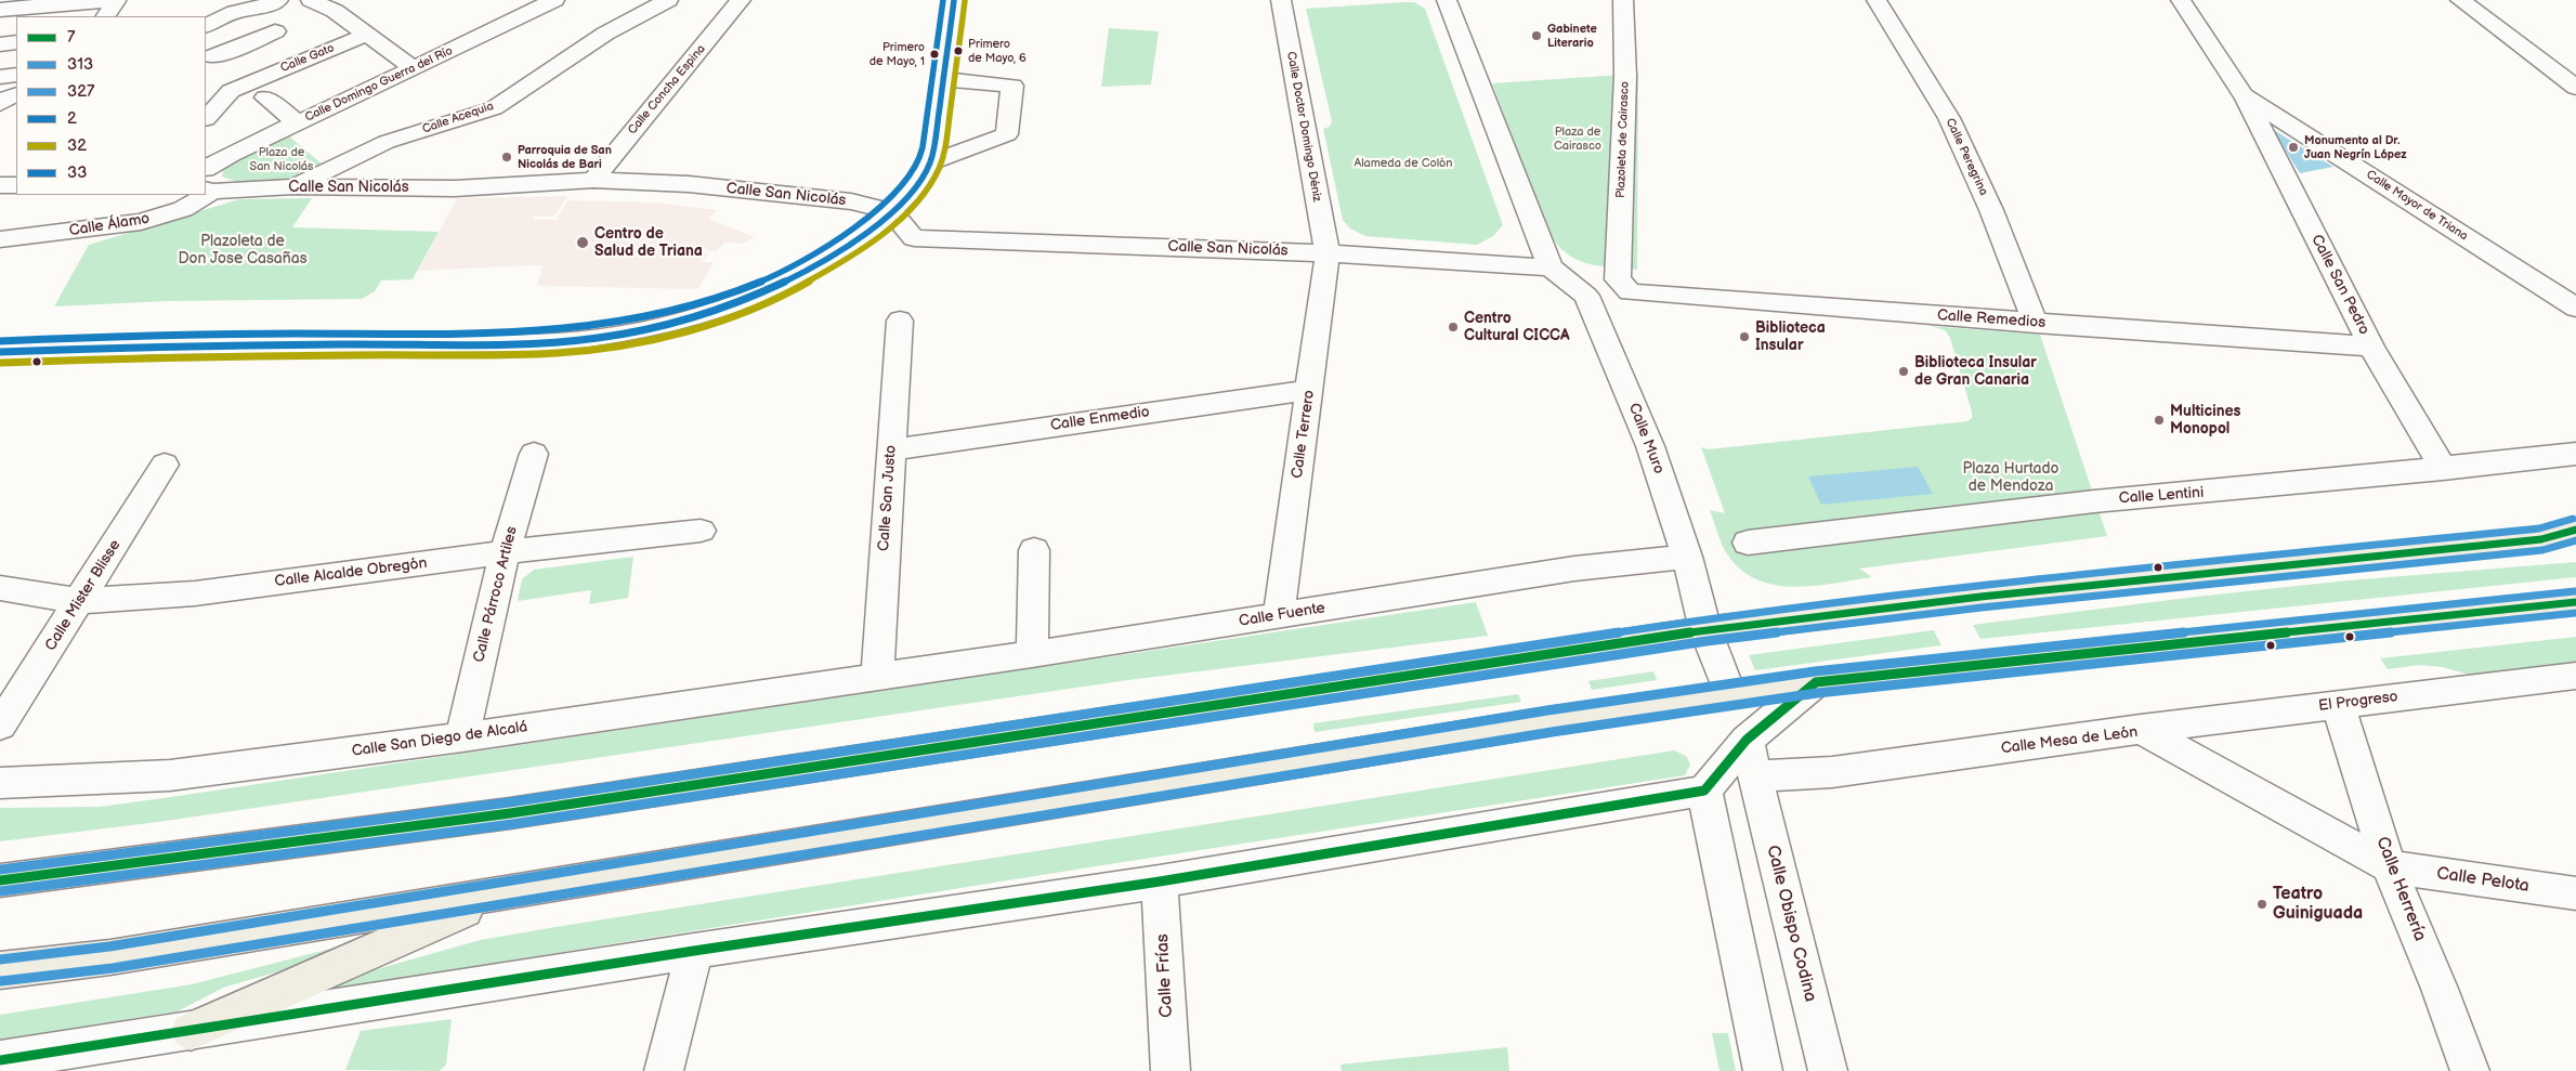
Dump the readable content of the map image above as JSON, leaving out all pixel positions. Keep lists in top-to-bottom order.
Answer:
{
  "streets": {
    "street": [
      "Calle Gato",
      "Calle Domingo Guerra del Río",
      "Calle Concha Espina",
      "Calle Acequia",
      "Calle Doctor Domingo Déniz",
      "Plazoleta de Cairasco",
      "Calle Peregrina",
      "Calle San Nicolás",
      "Calle Mayor de Triana",
      "Calle Álamo",
      "Calle San Pedro",
      "Calle Remedios",
      "Calle Enmedio",
      "Calle Terrero",
      "Calle Muro",
      "Calle Lentini",
      "Calle San Justo",
      "Calle Alcalde Obregón",
      "Calle Párroco Artiles",
      "Calle Mister Blisse",
      "Calle Fuente",
      "El Progreso",
      "Calle San Diego de Alcalá",
      "Calle Mesa de León",
      "Calle Pelota",
      "Calle Herrería",
      "Calle Obispo Codina",
      "Calle Frías"
    ]
  },
  "crossings": [
    ["Calle Concha Espina", "Calle San Nicolás"],
    ["Calle Acequia", "Calle San Nicolás"],
    ["Calle Doctor Domingo Déniz", "Calle San Nicolás"],
    ["Calle Doctor Domingo Déniz", "Calle Terrero"],
    ["Plazoleta de Cairasco", "Calle Remedios"],
    ["Calle Peregrina", "Calle Remedios"],
    ["Calle San Nicolás", "Calle Terrero"],
    ["Calle San Nicolás", "Calle Muro"],
    ["Calle Mayor de Triana", "Calle San Pedro"],
    ["Calle San Pedro", "Calle Remedios"],
    ["Calle San Pedro", "Calle Lentini"],
    ["Calle Remedios", "Calle Muro"],
    ["Calle Enmedio", "Calle Terrero"],
    ["Calle Enmedio", "Calle San Justo"],
    ["Calle Terrero", "Calle Fuente"],
    ["Calle Muro", "Calle Fuente"],
    ["Calle San Justo", "Calle Fuente"],
    ["Calle San Justo", "Calle San Diego de Alcalá"],
    ["Calle Alcalde Obregón", "Calle Párroco Artiles"],
    ["Calle Alcalde Obregón", "Calle Mister Blisse"],
    ["Calle Párroco Artiles", "Calle San Diego de Alcalá"],
    ["Calle Fuente", "Calle San Diego de Alcalá"],
    ["El Progreso", "Calle Mesa de León"],
    ["El Progreso", "Calle Herrería"],
    ["Calle Mesa de León", "Calle Pelota"],
    ["Calle Mesa de León", "Calle Herrería"],
    ["Calle Mesa de León", "Calle Obispo Codina"],
    ["Calle Pelota", "Calle Herrería"]
  ],
  "parks": [
    "Plaza de Cairasco",
    "Plaza de San Nicolás",
    "Alameda de Colón",
    "Plazoleta de Don Jose Casañas",
    "Plaza Hurtado de Mendoza"
  ],
  "places": [
    "Gabinete Literario",
    "Primero de Mayo, 6",
    "Primero de Mayo, 1",
    "Monumento al Dr. Juan Negrín López",
    "Parroquia de San Nicolás de Bari",
    "Centro de Salud de Triana",
    "Centro Cultural CICCA",
    "Biblioteca Insular",
    "Biblioteca Insular de Gran Canaria",
    "Multicines Monopol",
    "Teatro Guiniguada"
  ],
  "lines": [
    "transit line 2",
    "transit line 33",
    "transit line 32",
    "transit line 327",
    "transit line 7",
    "transit line 313"
  ],
  "legend": [
    "7",
    "313",
    "327",
    "2",
    "32",
    "33"
  ]
}
